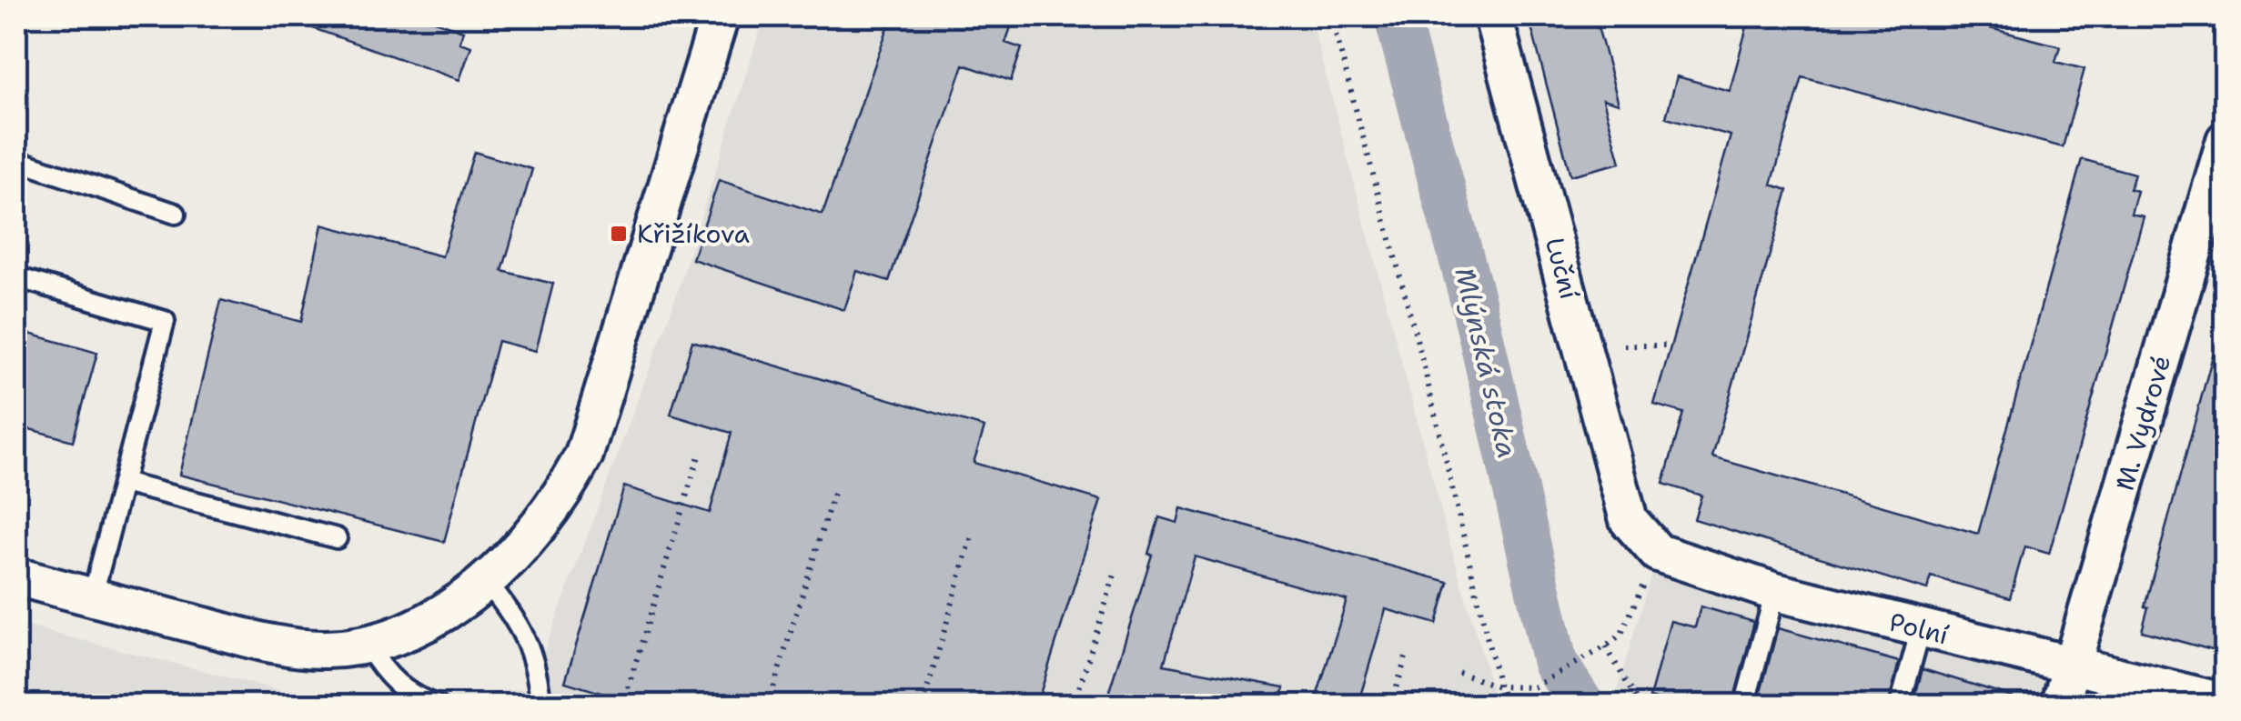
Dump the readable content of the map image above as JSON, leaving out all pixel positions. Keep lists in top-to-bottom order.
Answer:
{
  "streets": {
    "street": ["Luční", "M. Vydrové", "Polní"]
  },
  "crossings": [
    ["Luční", "Polní"],
    ["M. Vydrové", "Polní"]
  ],
  "water": ["Mlýnská stoka"],
  "places": {
    "transit": ["Křižíkova"]
  }
}
